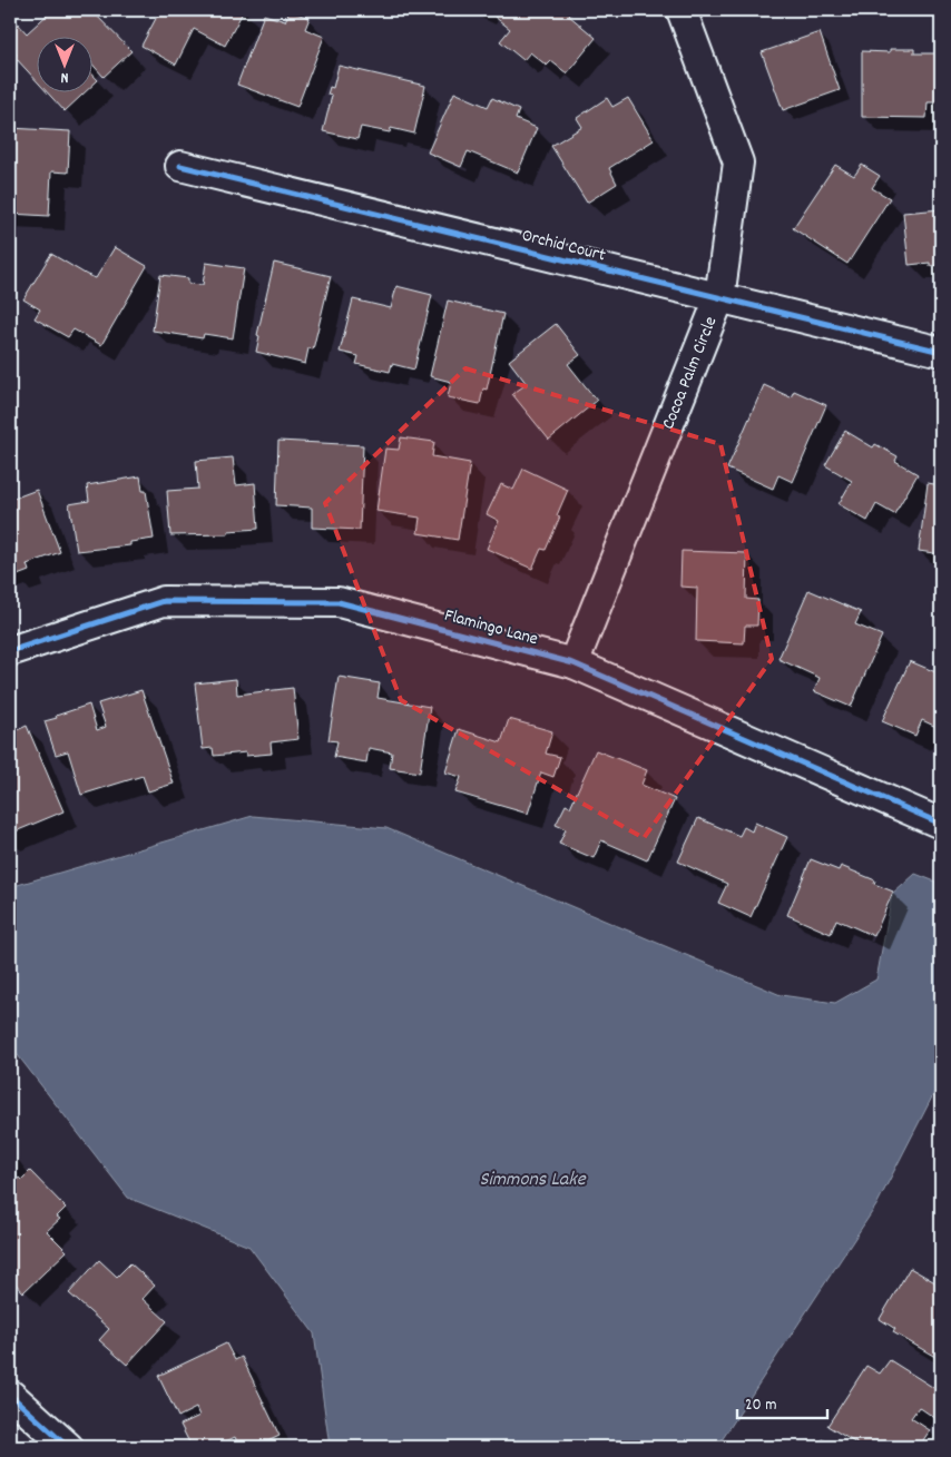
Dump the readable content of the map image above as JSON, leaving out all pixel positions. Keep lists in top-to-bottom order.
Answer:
{
  "streets": {
    "street": ["Orchid Court", "Cocoa Palm Circle", "Flamingo Lane"]
  },
  "crossings": [
    ["Orchid Court", "Cocoa Palm Circle"],
    ["Cocoa Palm Circle", "Flamingo Lane"]
  ],
  "water": ["Simmons Lake"],
  "scale_bar": "20 m",
  "north": "bottom"
}
